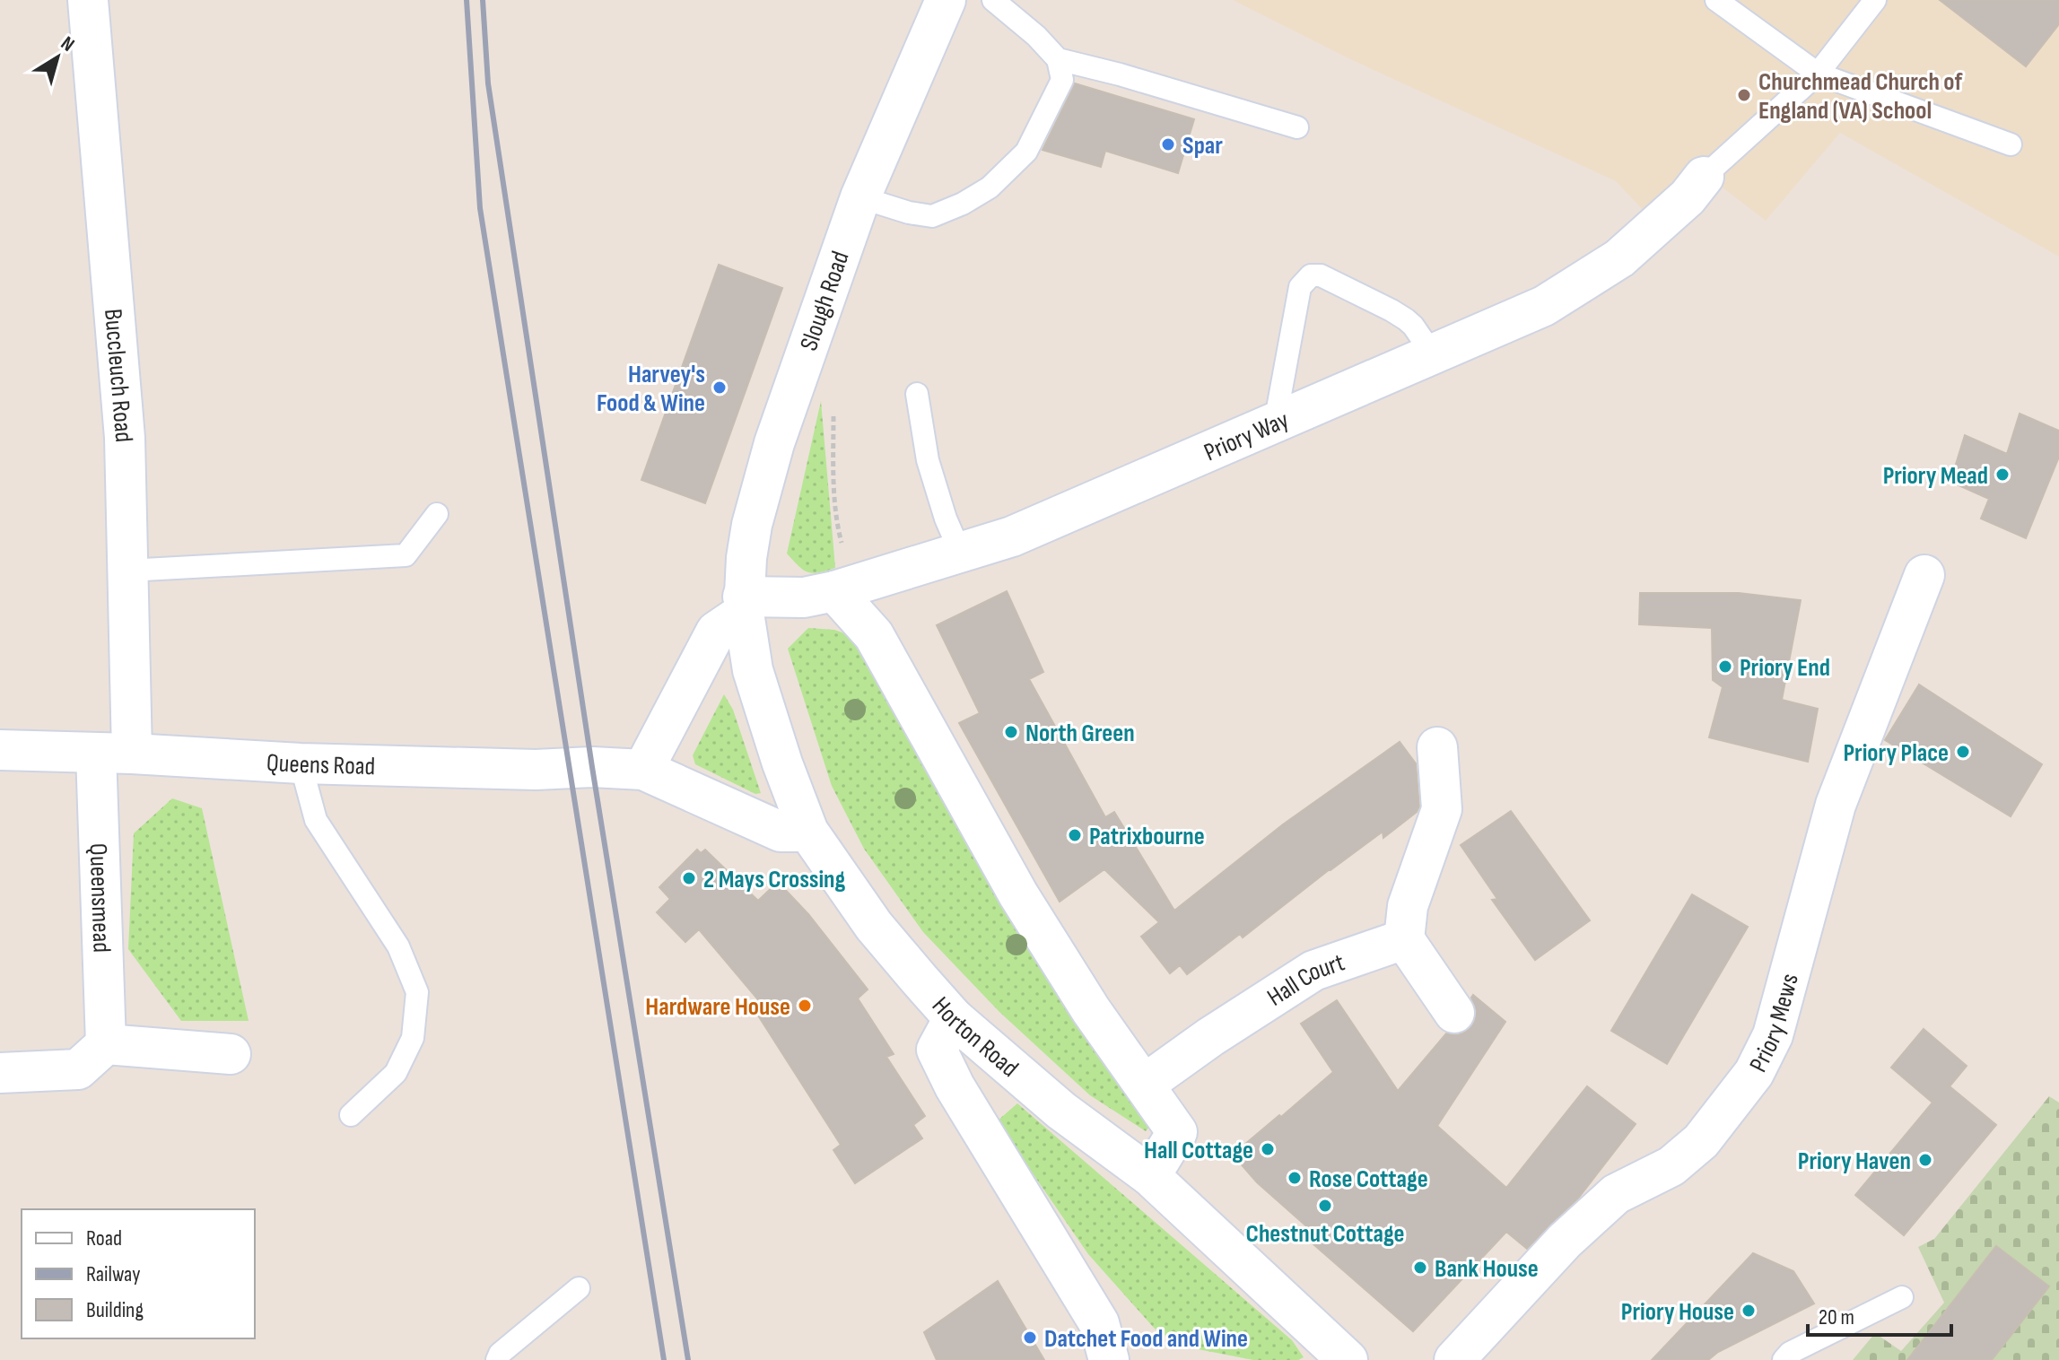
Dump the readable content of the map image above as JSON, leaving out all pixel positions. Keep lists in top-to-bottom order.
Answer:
{
  "streets": {
    "street": [
      "Slough Road",
      "Buccleuch Road",
      "Priory Way",
      "Queens Road",
      "Queensmead",
      "Hall Court",
      "Priory Mews",
      "Horton Road"
    ]
  },
  "crossings": [
    ["Slough Road", "Priory Way"],
    ["Slough Road", "Horton Road"],
    ["Buccleuch Road", "Queens Road"],
    ["Buccleuch Road", "Queensmead"],
    ["Priory Way", "Horton Road"],
    ["Queens Road", "Queensmead"],
    ["Queens Road", "Horton Road"]
  ],
  "places": [
    "Churchmead Church of England (VA) School",
    "Spar",
    "Harvey's Food & Wine",
    "Priory Mead",
    "Priory End",
    "North Green",
    "Priory Place",
    "Patrixbourne",
    "2 Mays Crossing",
    "Hardware House",
    "Hall Cottage",
    "Priory Haven",
    "Rose Cottage",
    "Chestnut Cottage",
    "Bank House",
    "Priory House",
    "Datchet Food and Wine"
  ],
  "legend": ["Road", "Railway", "Building"],
  "scale_bar": "20 m",
  "north": "top right"
}
